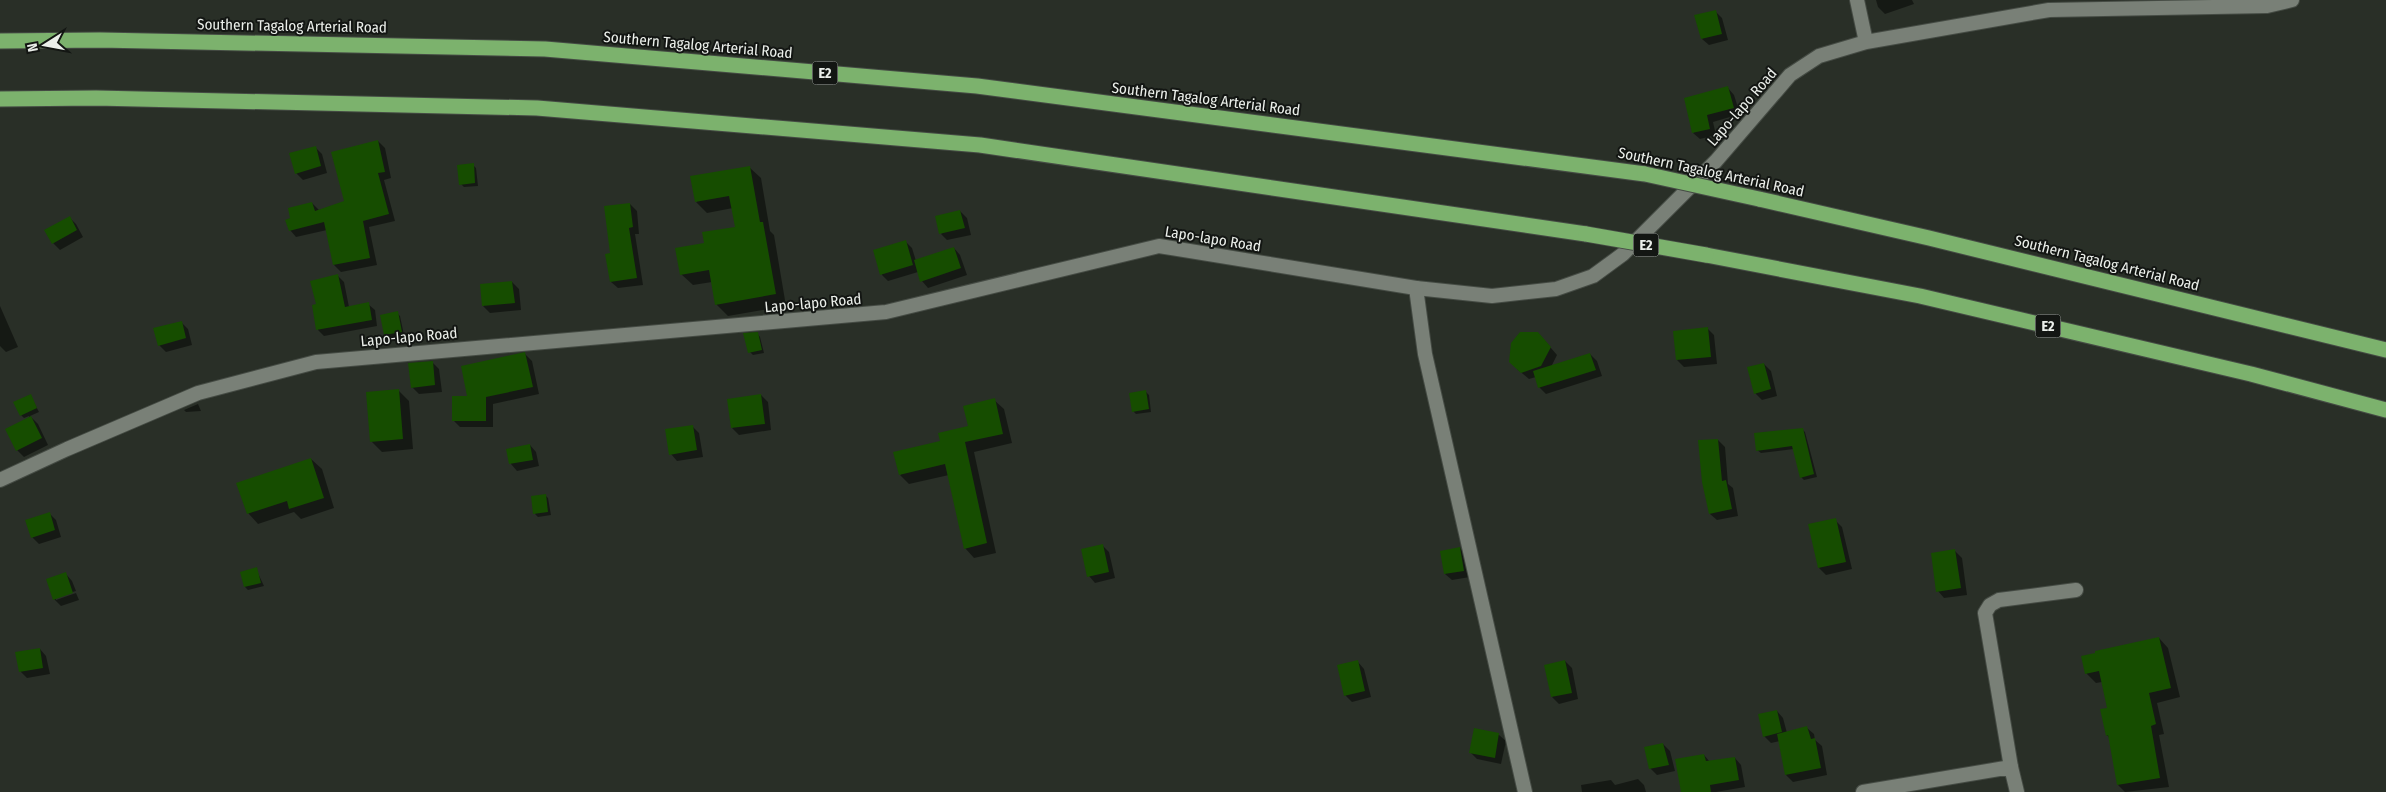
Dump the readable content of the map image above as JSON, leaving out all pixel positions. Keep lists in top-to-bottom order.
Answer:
{
  "streets": {
    "highway": ["Southern Tagalog Arterial Road", "E2"],
    "street": ["Lapo-lapo Road"]
  },
  "north": "left"
}
